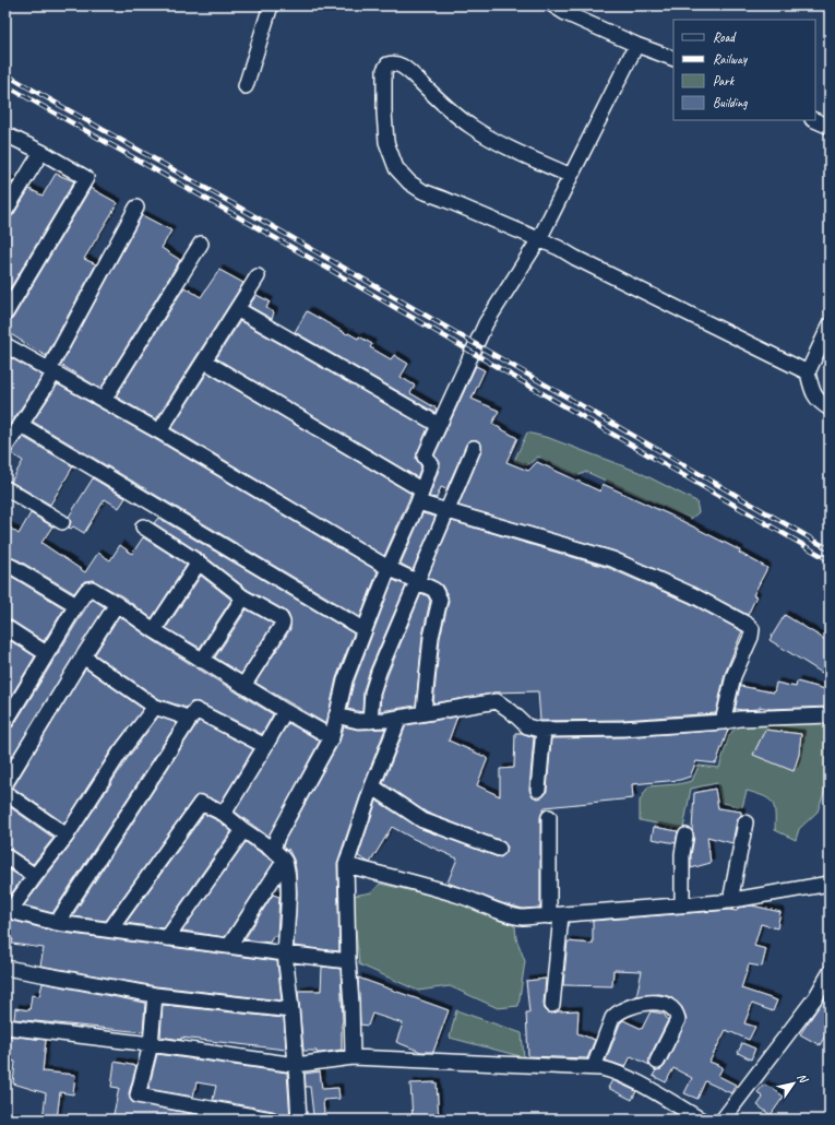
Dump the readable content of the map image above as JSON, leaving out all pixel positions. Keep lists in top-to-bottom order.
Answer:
{
  "legend": [
    "Road",
    "Railway",
    "Park",
    "Building"
  ],
  "north": "top right"
}
